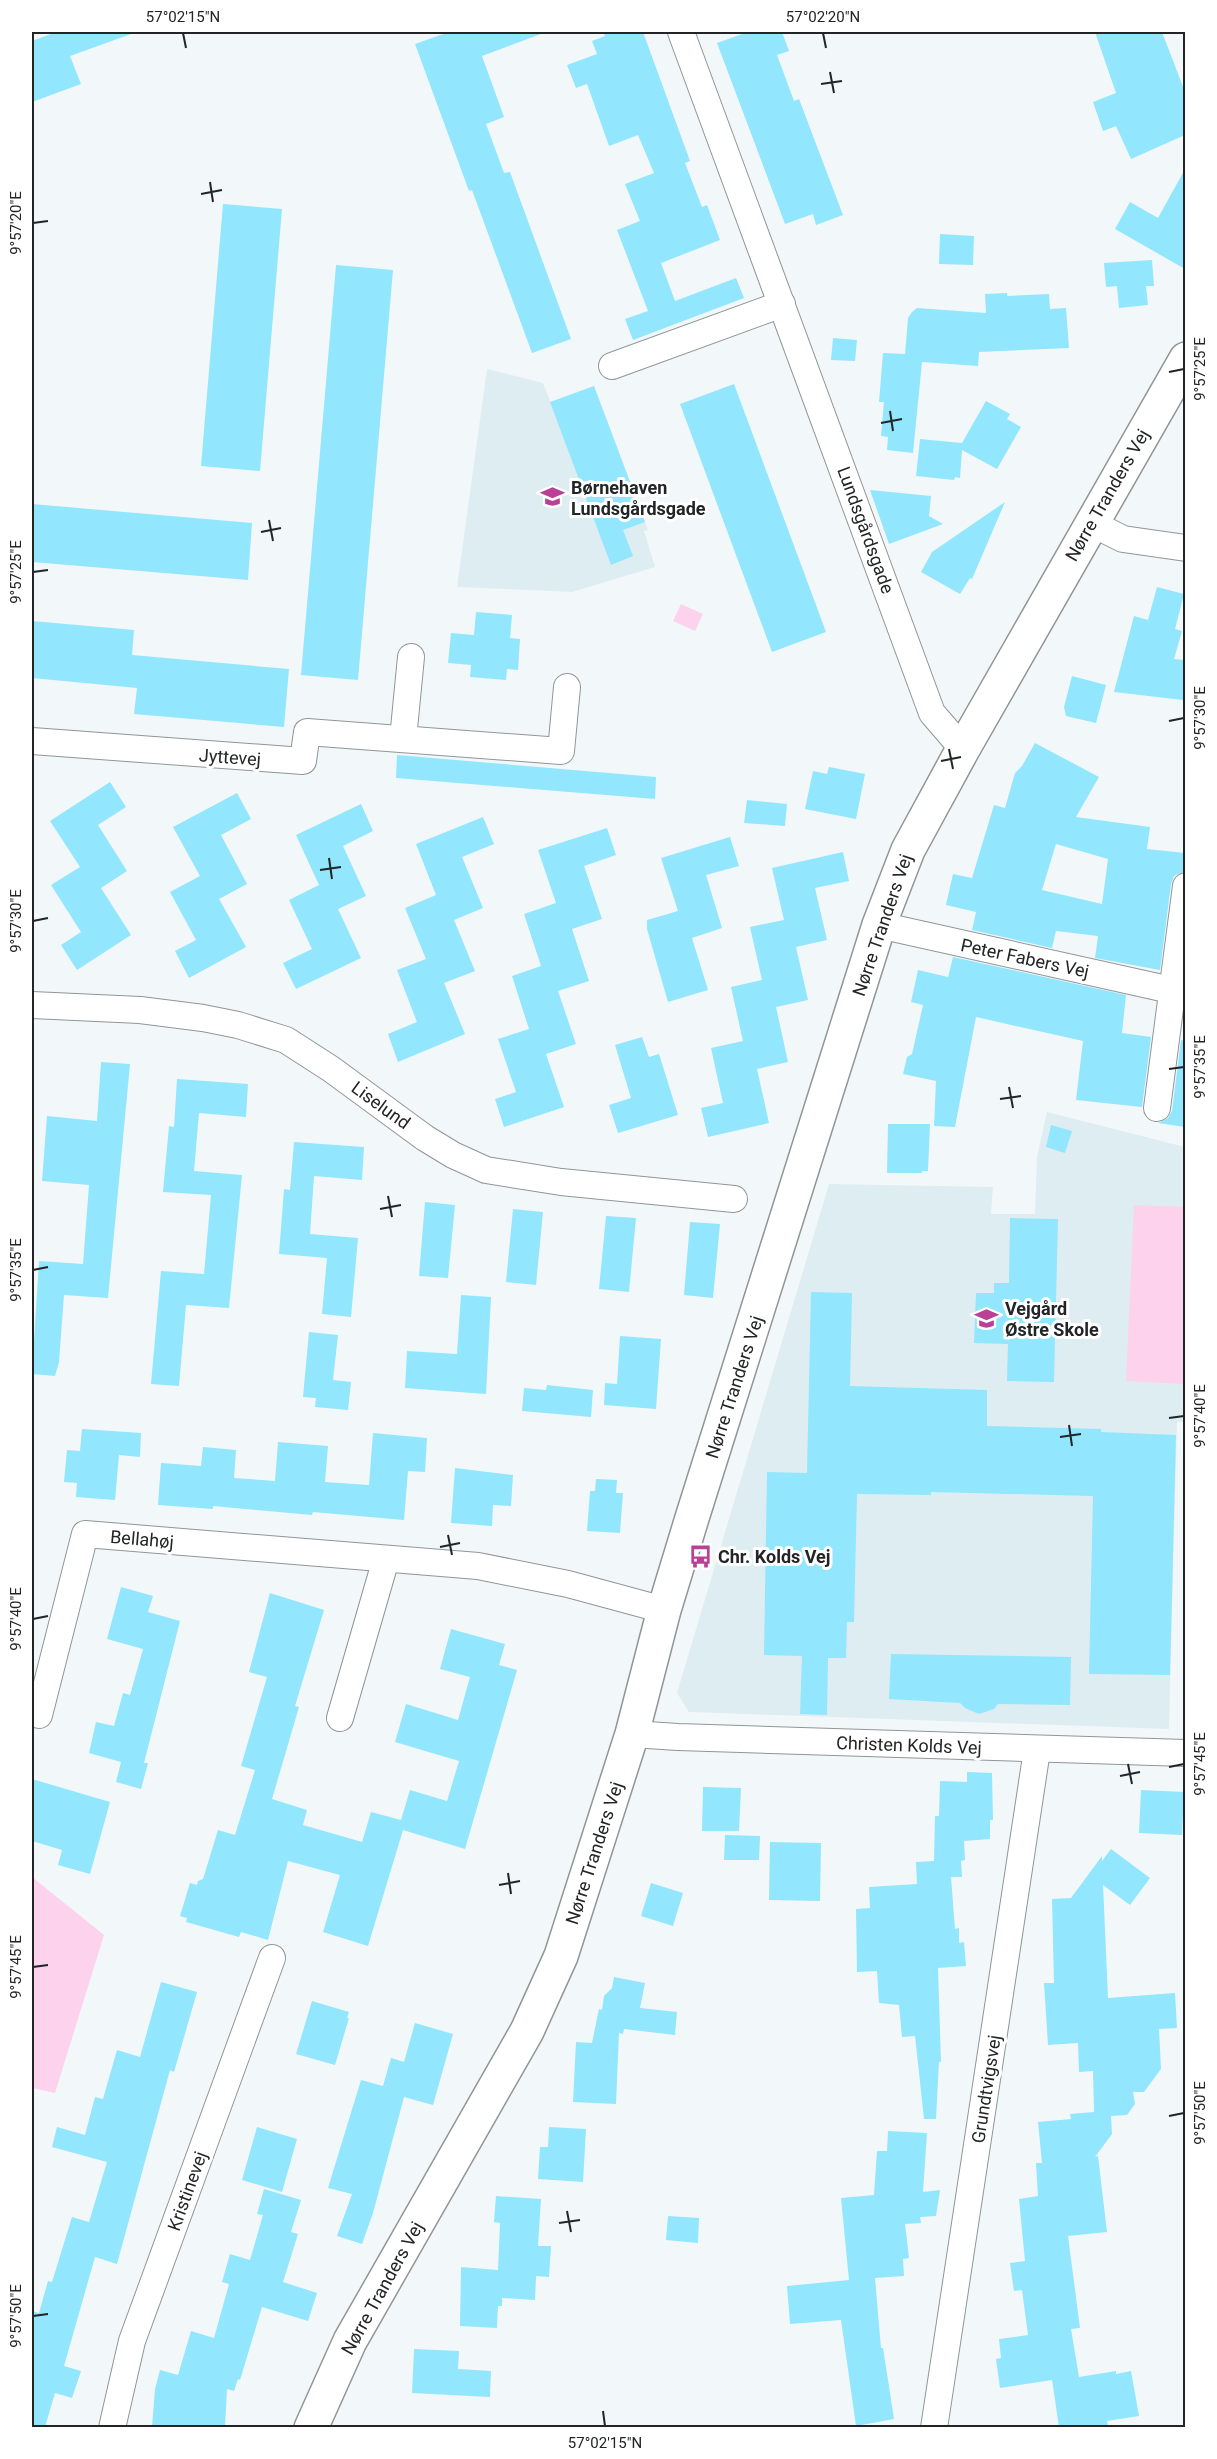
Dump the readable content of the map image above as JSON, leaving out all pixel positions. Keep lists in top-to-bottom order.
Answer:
{
  "streets": {
    "street": [
      "Nørre Tranders Vej",
      "Lundsgårdsgade",
      "Jyttevej",
      "Peter Fabers Vej",
      "Liselund",
      "Bellahøj",
      "Christen Kolds Vej",
      "Grundtvigsvej",
      "Kristinevej"
    ]
  },
  "crossings": [
    ["Nørre Tranders Vej", "Lundsgårdsgade"],
    ["Nørre Tranders Vej", "Peter Fabers Vej"],
    ["Nørre Tranders Vej", "Bellahøj"],
    ["Nørre Tranders Vej", "Christen Kolds Vej"],
    ["Christen Kolds Vej", "Grundtvigsvej"]
  ],
  "places": {
    "school or university": ["Børnehaven Lundsgårdsgade", "Vejgård Østre Skole"],
    "bus stop": ["Chr. Kolds Vej"]
  },
  "coordinates": [
    "57°02'15\"N",
    "57°02'20\"N",
    "9°57'20\"E",
    "9°57'25\"E",
    "9°57'30\"E",
    "9°57'35\"E",
    "9°57'40\"E",
    "9°57'45\"E",
    "9°57'50\"E"
  ]
}
